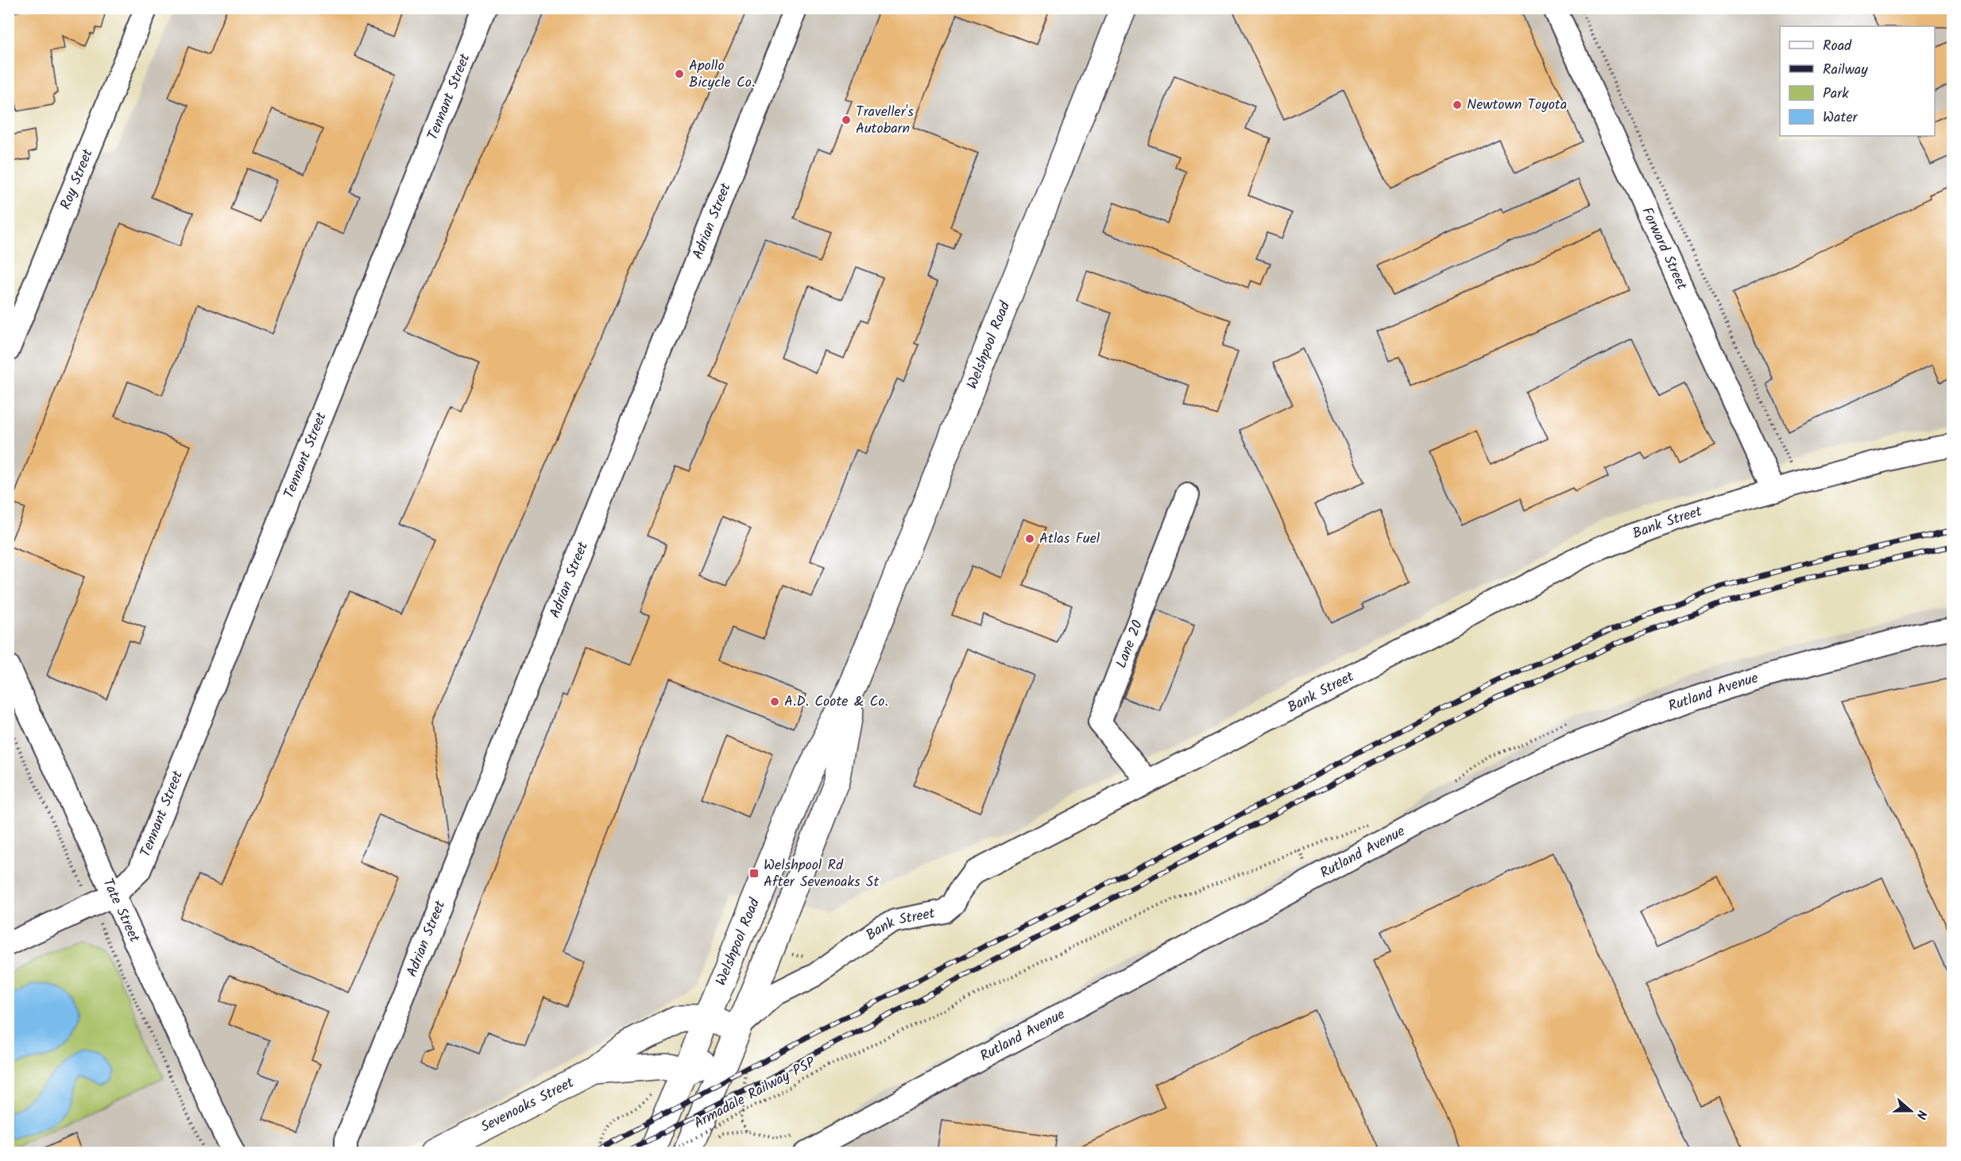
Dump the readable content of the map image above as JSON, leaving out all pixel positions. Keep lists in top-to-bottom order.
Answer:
{
  "streets": {
    "main road": ["Welshpool Road", "Sevenoaks Street"],
    "street": [
      "Tennant Street",
      "Roy Street",
      "Adrian Street",
      "Forward Street",
      "Bank Street",
      "Lane 20",
      "Rutland Avenue",
      "Tate Street"
    ],
    "path": ["Armadale Railway PSP"]
  },
  "crossings": [
    ["Tennant Street", "Tate Street"],
    ["Forward Street", "Bank Street"],
    ["Welshpool Road", "Bank Street"],
    ["Welshpool Road", "Sevenoaks Street"],
    ["Bank Street", "Lane 20"],
    ["Bank Street", "Sevenoaks Street"]
  ],
  "places": {
    "other": [
      "Apollo Bicycle Co.",
      "Newtown Toyota",
      "Traveller's Autobarn",
      "Atlas Fuel",
      "A.D. Coote & Co."
    ],
    "transit": ["Welshpool Rd After Sevenoaks St"]
  },
  "legend": [
    "Road",
    "Railway",
    "Park",
    "Water"
  ],
  "north": "right"
}
